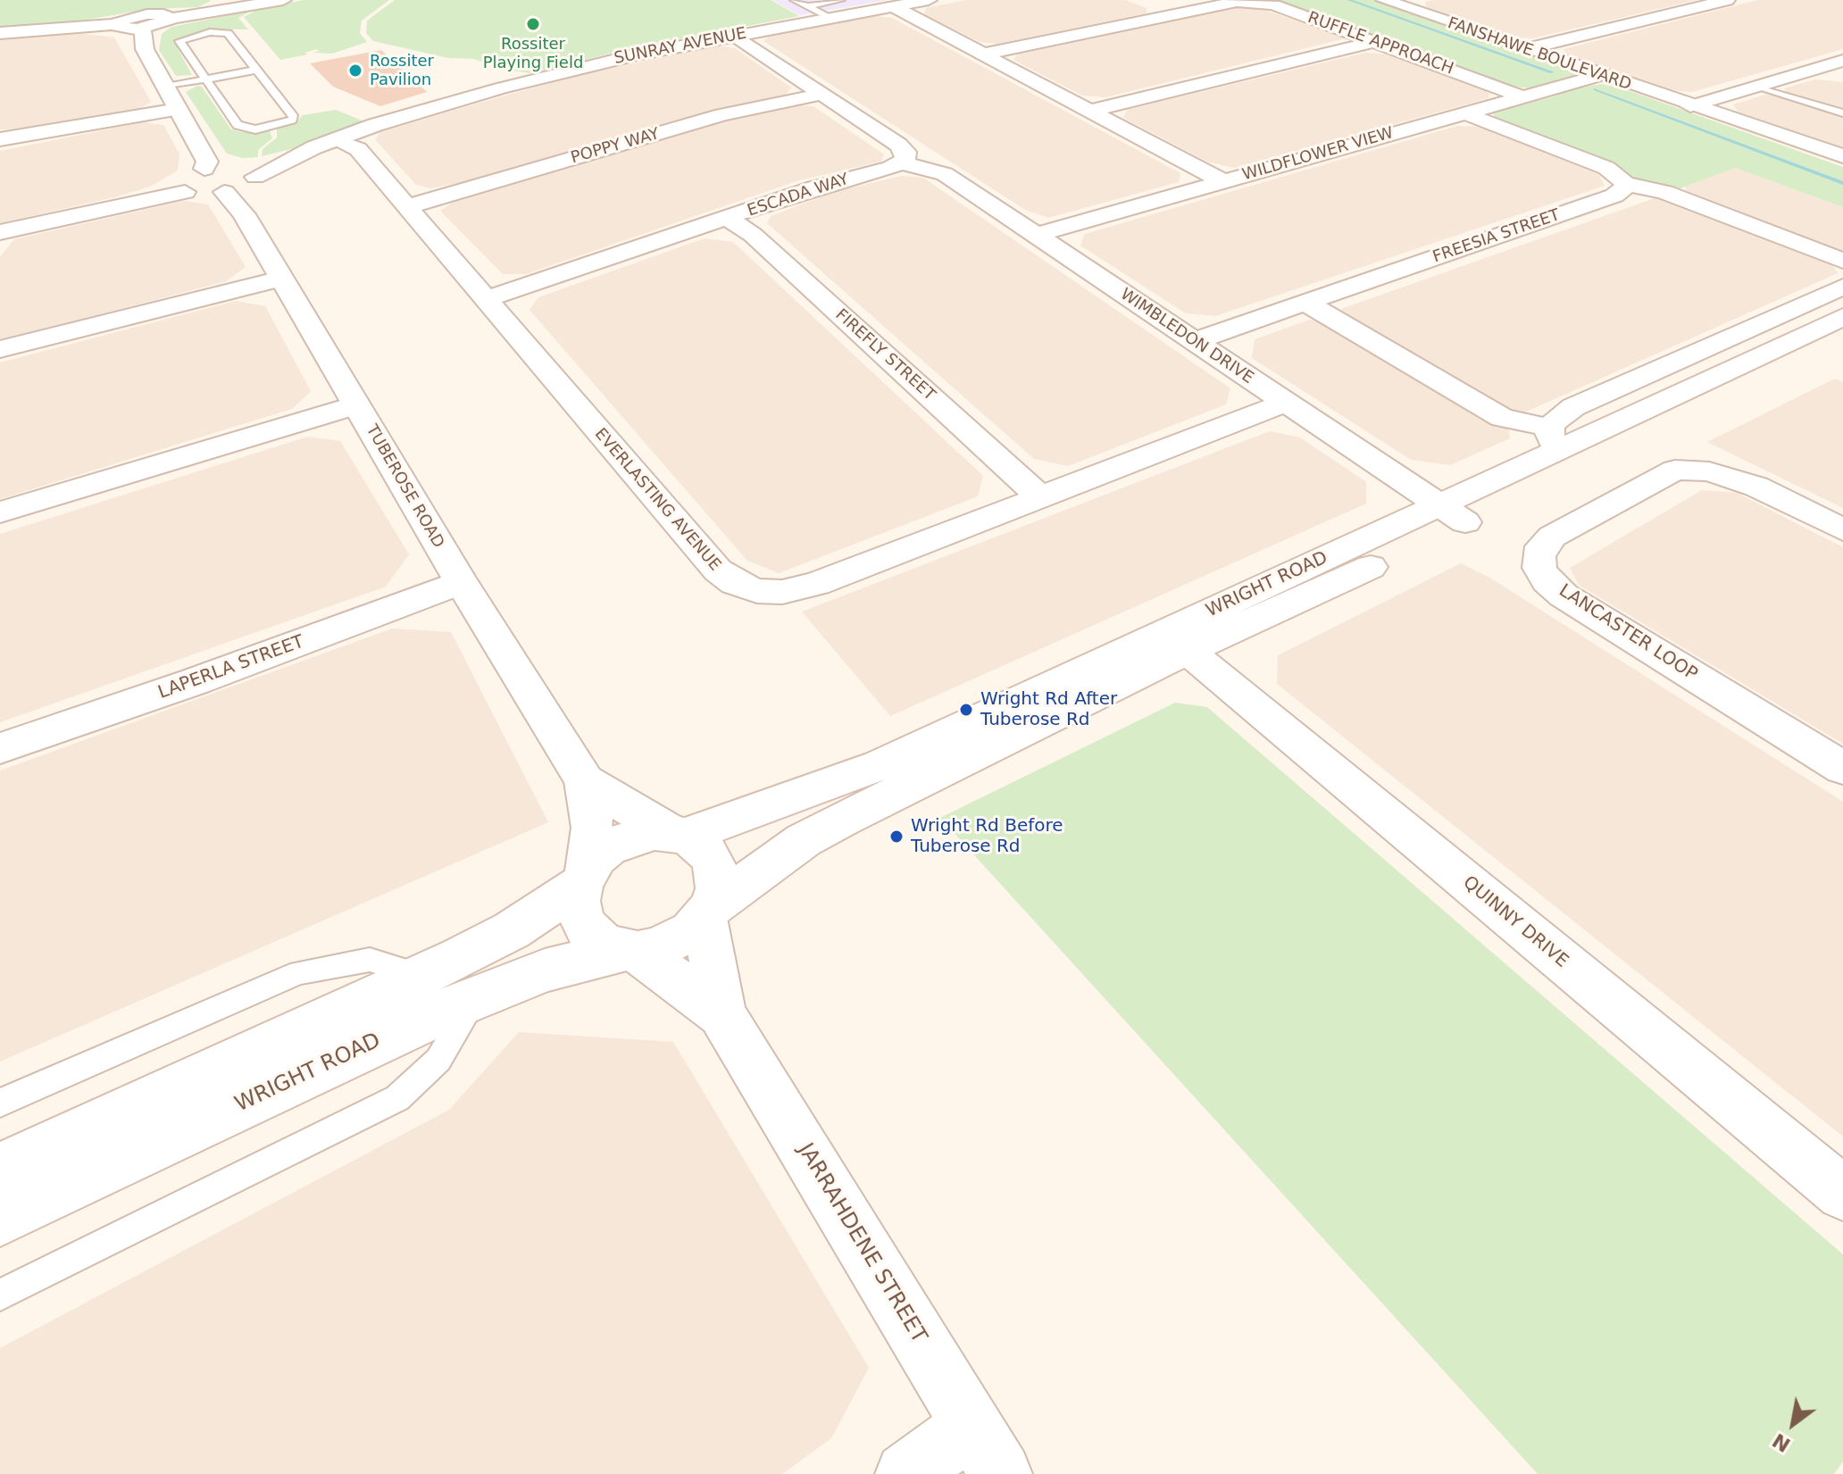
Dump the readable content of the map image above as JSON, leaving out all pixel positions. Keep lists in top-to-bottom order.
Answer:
{
  "streets": {
    "street": [
      "RUFFLE APPROACH",
      "SUNRAY AVENUE",
      "FANSHAWE BOULEVARD",
      "POPPY WAY",
      "WILDFLOWER VIEW",
      "ESCADA WAY",
      "FREESIA STREET",
      "WIMBLEDON DRIVE",
      "FIREFLY STREET",
      "TUBEROSE ROAD",
      "EVERLASTING AVENUE",
      "WRIGHT ROAD",
      "LANCASTER LOOP",
      "LAPERLA STREET",
      "QUINNY DRIVE",
      "JARRAHDENE STREET"
    ]
  },
  "crossings": [
    ["RUFFLE APPROACH", "WILDFLOWER VIEW"],
    ["SUNRAY AVENUE", "TUBEROSE ROAD"],
    ["SUNRAY AVENUE", "EVERLASTING AVENUE"],
    ["FANSHAWE BOULEVARD", "WILDFLOWER VIEW"],
    ["POPPY WAY", "EVERLASTING AVENUE"],
    ["WILDFLOWER VIEW", "WIMBLEDON DRIVE"],
    ["ESCADA WAY", "WIMBLEDON DRIVE"],
    ["ESCADA WAY", "FIREFLY STREET"],
    ["ESCADA WAY", "EVERLASTING AVENUE"],
    ["FREESIA STREET", "WIMBLEDON DRIVE"],
    ["WIMBLEDON DRIVE", "EVERLASTING AVENUE"],
    ["WIMBLEDON DRIVE", "WRIGHT ROAD"],
    ["FIREFLY STREET", "EVERLASTING AVENUE"],
    ["TUBEROSE ROAD", "WRIGHT ROAD"],
    ["TUBEROSE ROAD", "LAPERLA STREET"],
    ["TUBEROSE ROAD", "JARRAHDENE STREET"],
    ["WRIGHT ROAD", "QUINNY DRIVE"],
    ["WRIGHT ROAD", "JARRAHDENE STREET"]
  ],
  "places": [
    "Rossiter Playing Field",
    "Rossiter Pavilion",
    "Wright Rd After Tuberose Rd",
    "Wright Rd Before Tuberose Rd"
  ],
  "north": "bottom left"
}
